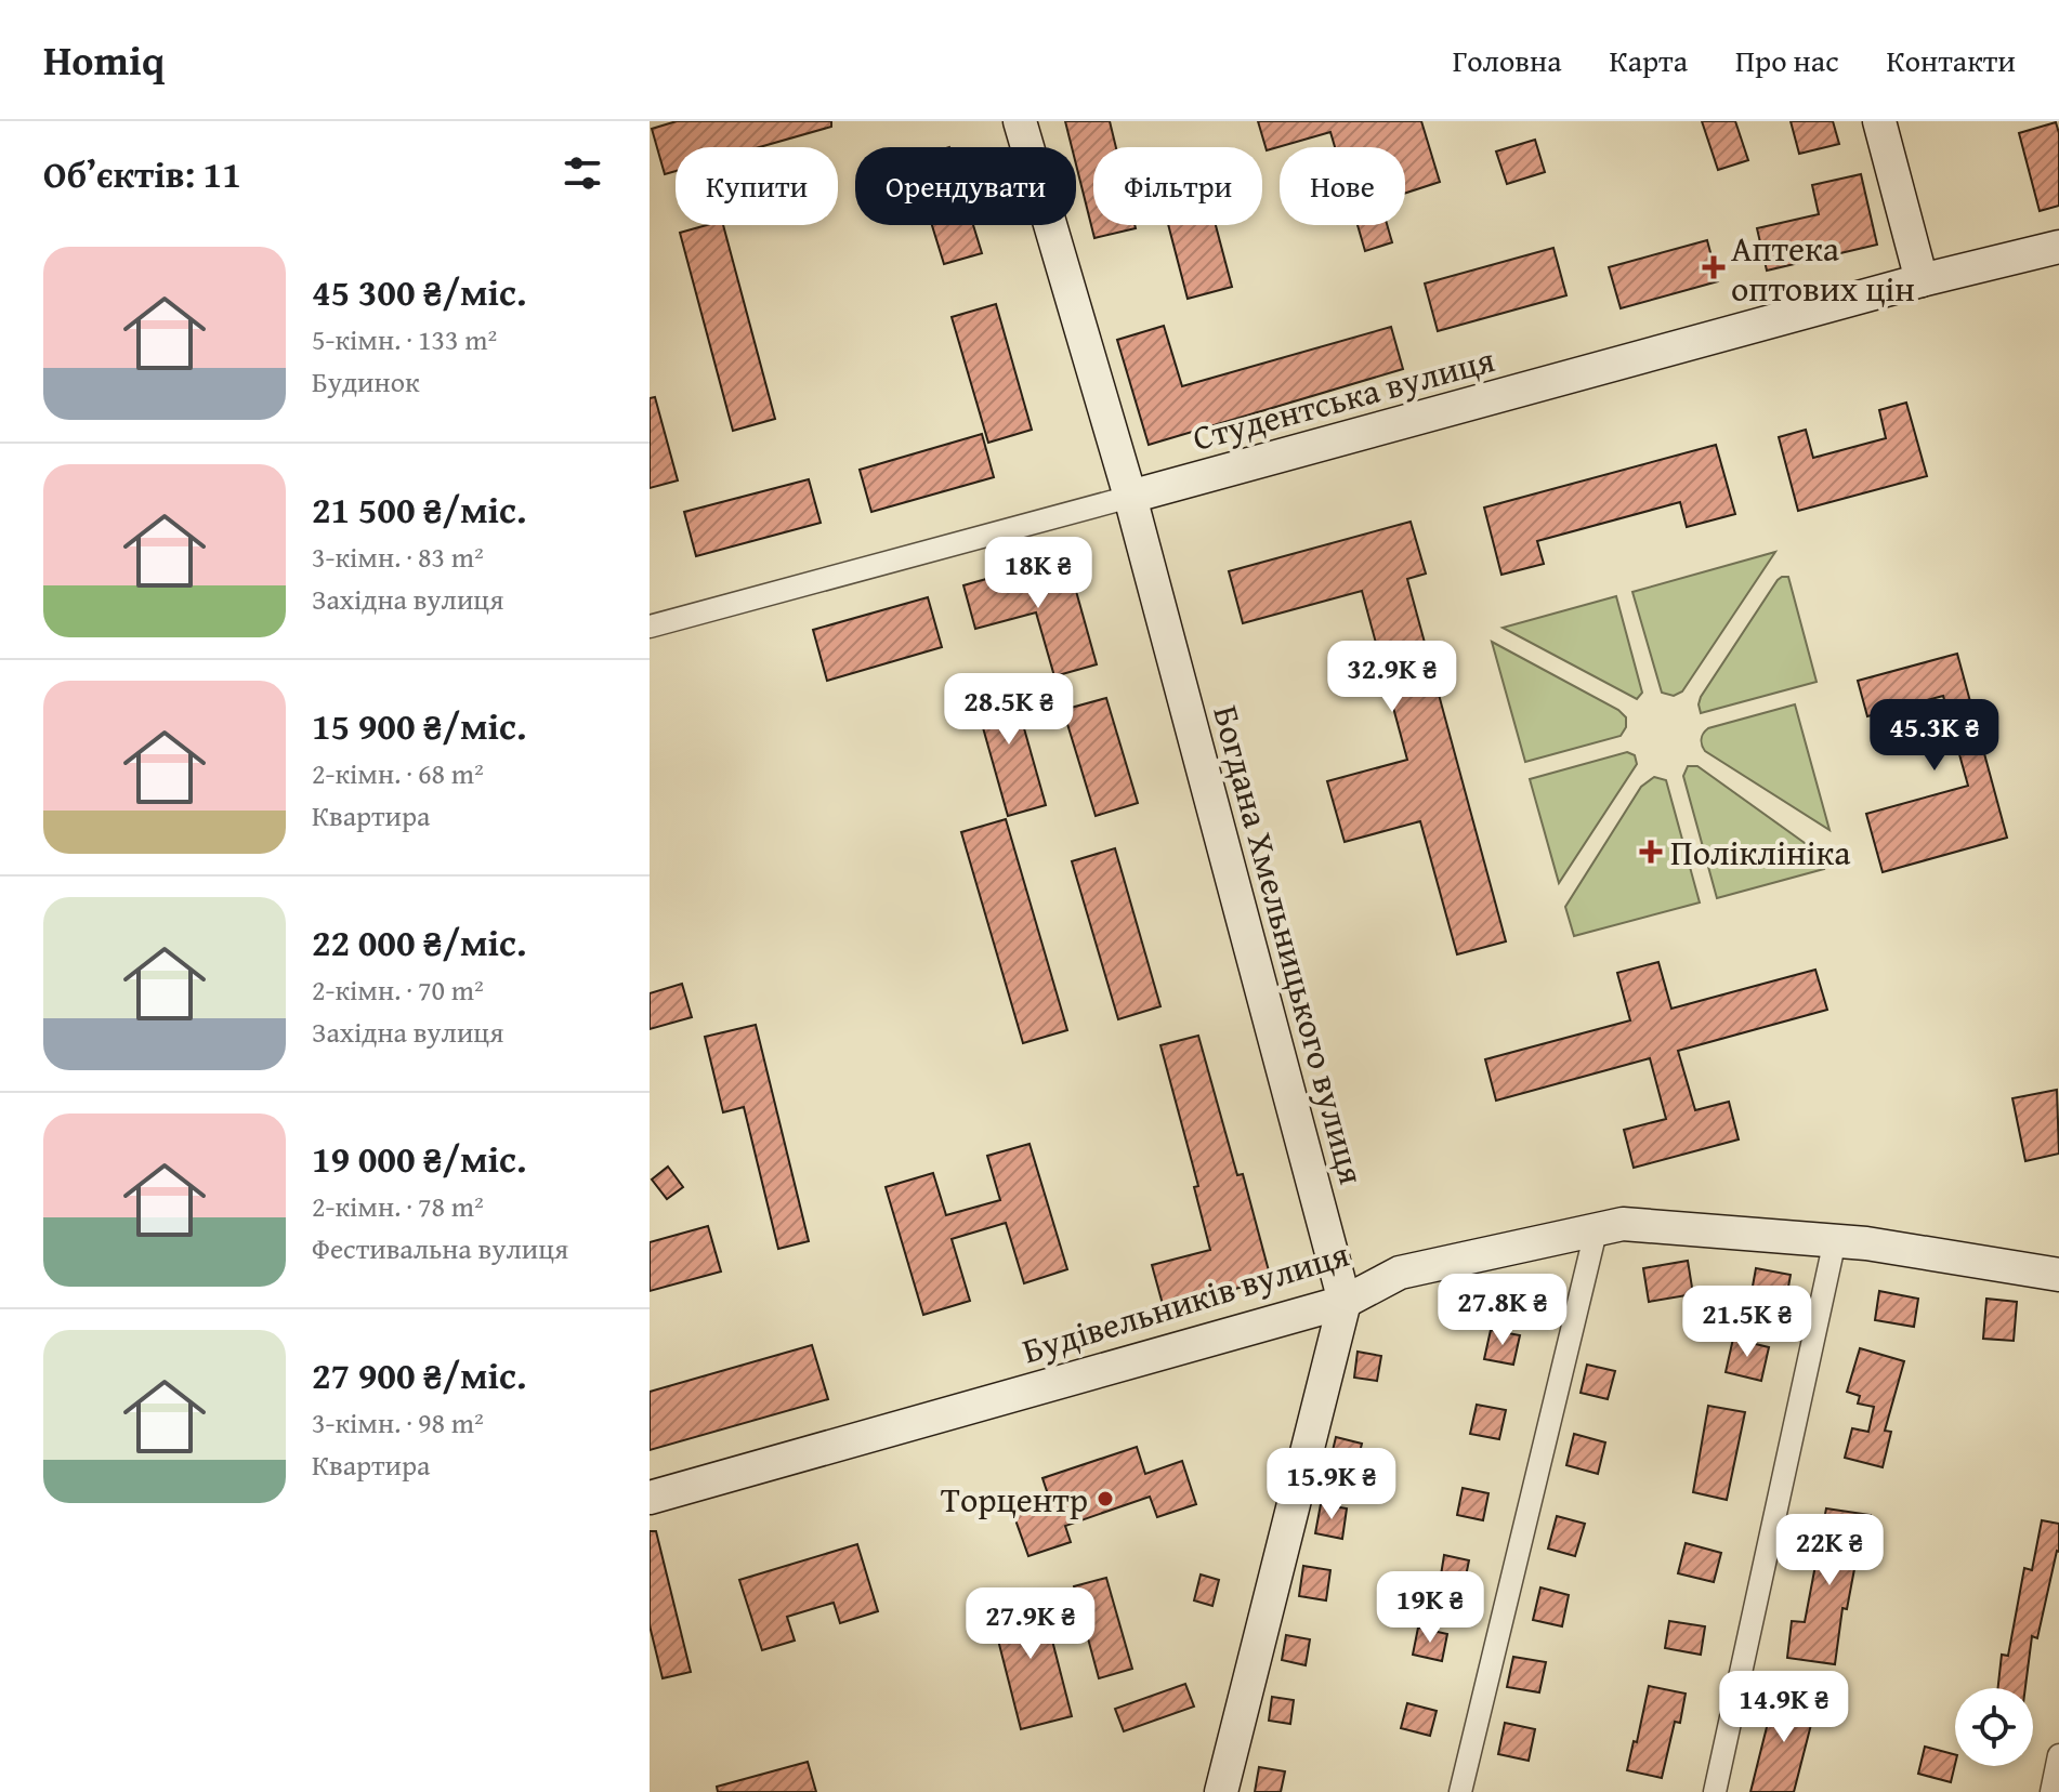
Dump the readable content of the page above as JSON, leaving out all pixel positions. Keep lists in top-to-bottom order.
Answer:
{
  "streets": {
    "street": ["Студентська вулиця", "Богдана Хмельницького вулиця", "Будівельників вулиця"]
  },
  "crossings": [
    ["Студентська вулиця", "Богдана Хмельницького вулиця"],
    ["Богдана Хмельницького вулиця", "Будівельників вулиця"]
  ],
  "places": {
    "health": ["Аптека оптових цін", "Поліклініка"],
    "other": ["Торцентр"]
  },
  "page": {
    "header": "Homiq",
    "nav": [
      "Головна",
      "Карта",
      "Про нас",
      "Контакти"
    ],
    "heading": "Об’єктів: 11",
    "chip": [
      "Купити",
      "Орендувати",
      "Фільтри",
      "Нове"
    ],
    "list": [
      {
        "name": "45 300 ₴/міс.",
        "note": "5-кімн. · 133 m² · Будинок"
      },
      {
        "name": "21 500 ₴/міс.",
        "note": "3-кімн. · 83 m² · Західна вулиця"
      },
      {
        "name": "15 900 ₴/міс.",
        "note": "2-кімн. · 68 m² · Квартира"
      },
      {
        "name": "22 000 ₴/міс.",
        "note": "2-кімн. · 70 m² · Західна вулиця"
      },
      {
        "name": "19 000 ₴/міс.",
        "note": "2-кімн. · 78 m² · Фестивальна вулиця"
      },
      {
        "name": "27 900 ₴/міс.",
        "note": "3-кімн. · 98 m² · Квартира"
      }
    ],
    "price": [
      "18K ₴",
      "32.9K ₴",
      "28.5K ₴",
      "45.3K ₴",
      "27.8K ₴",
      "21.5K ₴",
      "15.9K ₴",
      "22K ₴",
      "19K ₴",
      "27.9K ₴",
      "14.9K ₴"
    ]
  }
}
